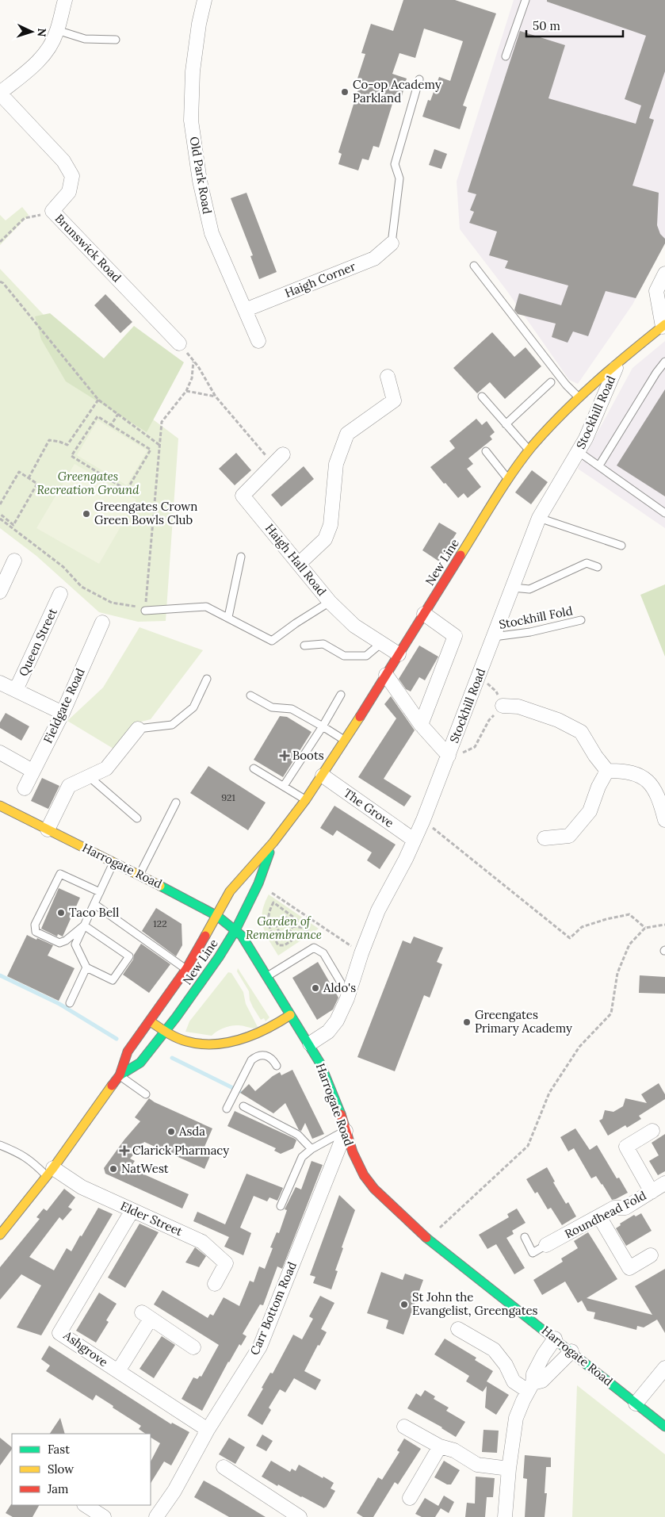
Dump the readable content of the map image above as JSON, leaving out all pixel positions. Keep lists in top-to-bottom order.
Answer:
{
  "streets": {
    "main road": ["New Line", "Harrogate Road"],
    "street": [
      "Old Park Road",
      "Brunswick Road",
      "Haigh Corner",
      "Stockhill Road",
      "Haigh Hall Road",
      "Queen Street",
      "Fieldgate Road",
      "The Grove",
      "Roundhead Fold",
      "Elder Street",
      "Carr Bottom Road",
      "Ashgrove"
    ],
    "lane": ["Stockhill Fold"]
  },
  "crossings": [
    ["Old Park Road", "Haigh Corner"],
    ["Stockhill Road", "New Line"],
    ["Stockhill Road", "Stockhill Fold"],
    ["Stockhill Road", "The Grove"],
    ["Stockhill Road", "Harrogate Road"],
    ["Haigh Hall Road", "New Line"],
    ["New Line", "The Grove"],
    ["New Line", "Harrogate Road"],
    ["New Line", "Elder Street"],
    ["Harrogate Road", "Carr Bottom Road"],
    ["Elder Street", "Ashgrove"],
    ["Carr Bottom Road", "Ashgrove"]
  ],
  "parks": ["Greengates Recreation Ground", "Garden of Remembrance"],
  "places": {
    "other": [
      "Co-op Academy Parkland",
      "Greengates Crown Green Bowls Club",
      "Taco Bell",
      "Aldo's",
      "Greengates Primary Academy",
      "Asda",
      "NatWest",
      "St John the Evangelist, Greengates"
    ],
    "health": ["Boots", "Clarick Pharmacy"]
  },
  "house_numbers": ["921", "122"],
  "legend": ["Fast", "Slow", "Jam"],
  "scale_bar": "50 m",
  "north": "right"
}
